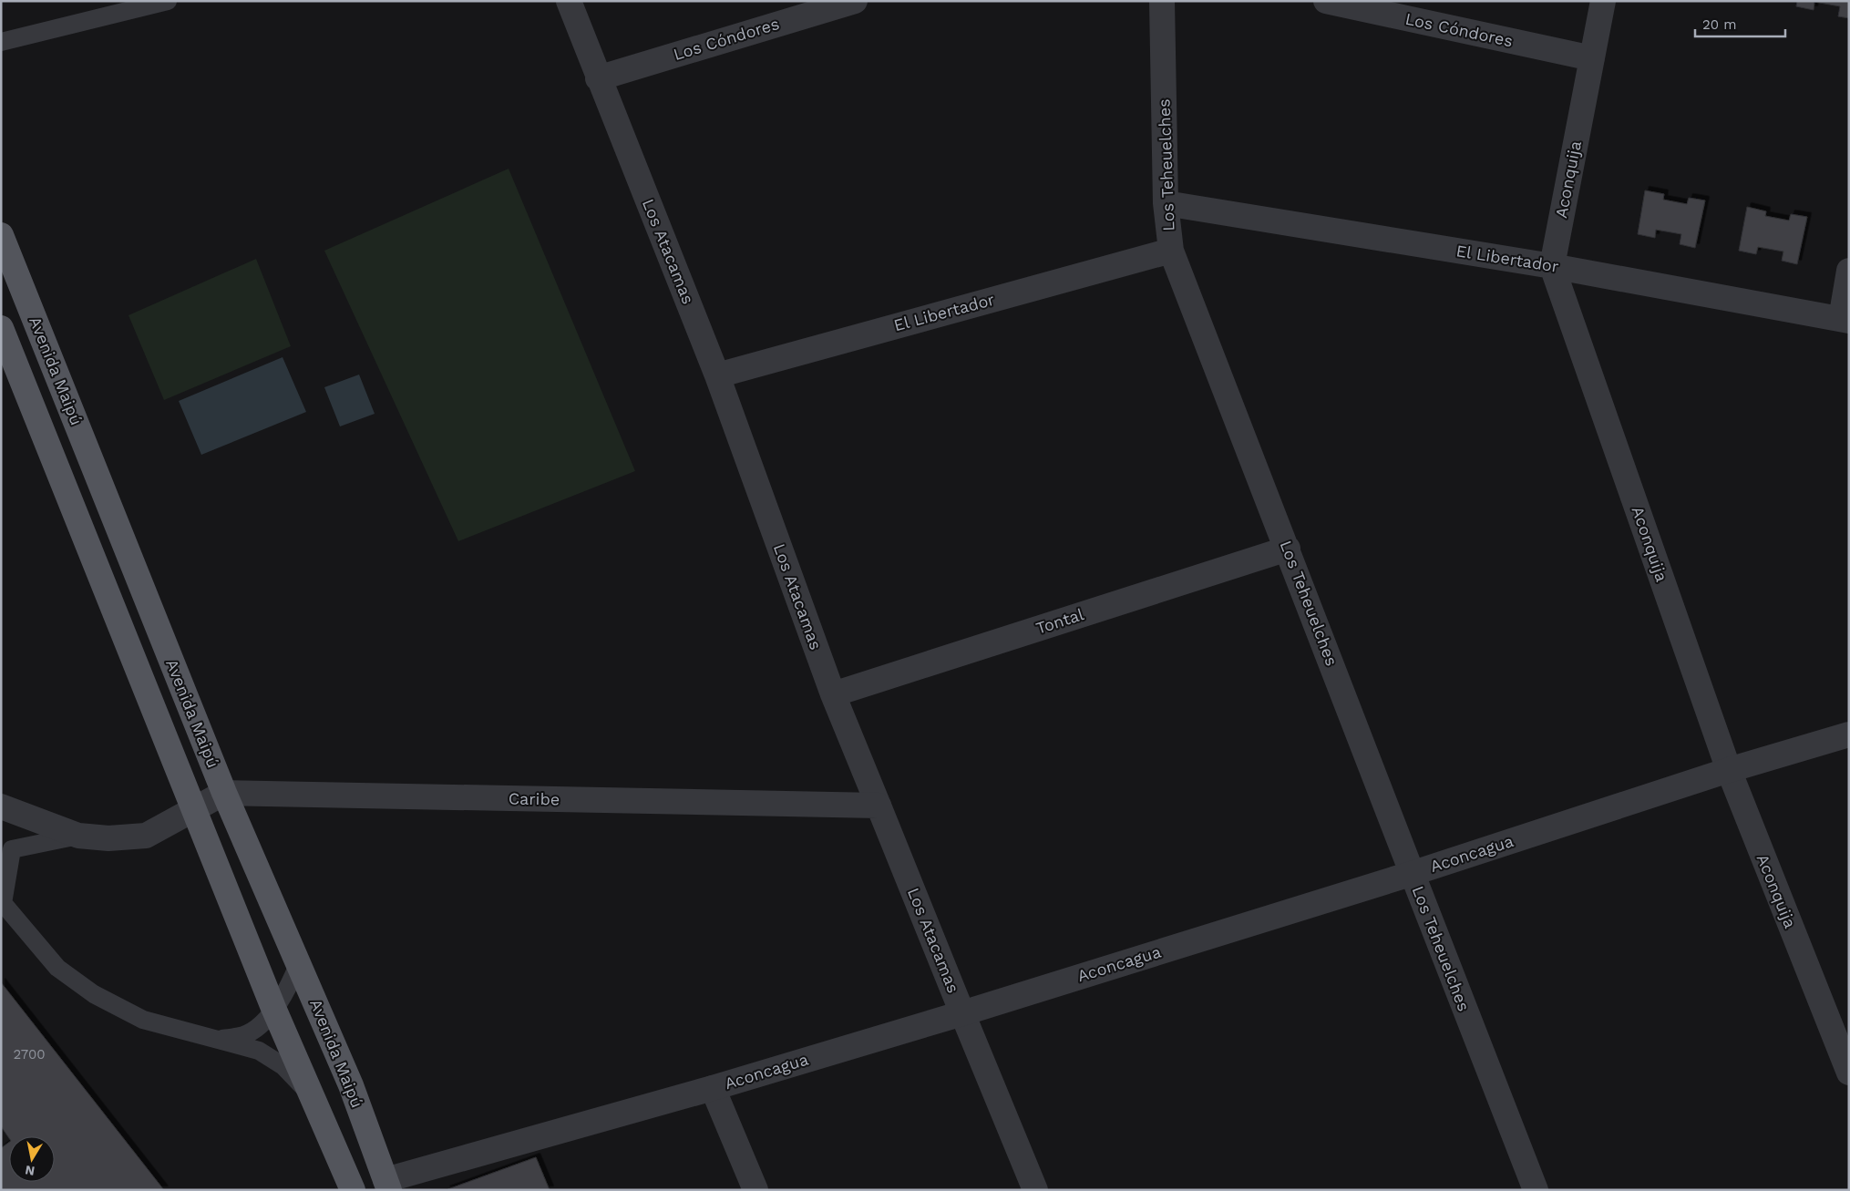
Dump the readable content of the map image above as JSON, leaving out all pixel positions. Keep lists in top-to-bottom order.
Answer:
{
  "streets": {
    "main road": ["Avenida Maipú"],
    "street": [
      "Los Cóndores",
      "Los Teheuelches",
      "Aconquija",
      "Los Atacamas",
      "El Libertador",
      "Tontal",
      "Caribe",
      "Aconcagua"
    ]
  },
  "crossings": [
    ["Los Cóndores", "Aconquija"],
    ["Los Cóndores", "Los Atacamas"],
    ["Los Teheuelches", "El Libertador"],
    ["Los Teheuelches", "Tontal"],
    ["Los Teheuelches", "Aconcagua"],
    ["Aconquija", "El Libertador"],
    ["Aconquija", "Aconcagua"],
    ["Los Atacamas", "El Libertador"],
    ["Los Atacamas", "Tontal"],
    ["Los Atacamas", "Caribe"],
    ["Los Atacamas", "Aconcagua"],
    ["Avenida Maipú", "Caribe"],
    ["Avenida Maipú", "Aconcagua"]
  ],
  "house_numbers": ["2700"],
  "scale_bar": "20 m",
  "north": "bottom"
}
